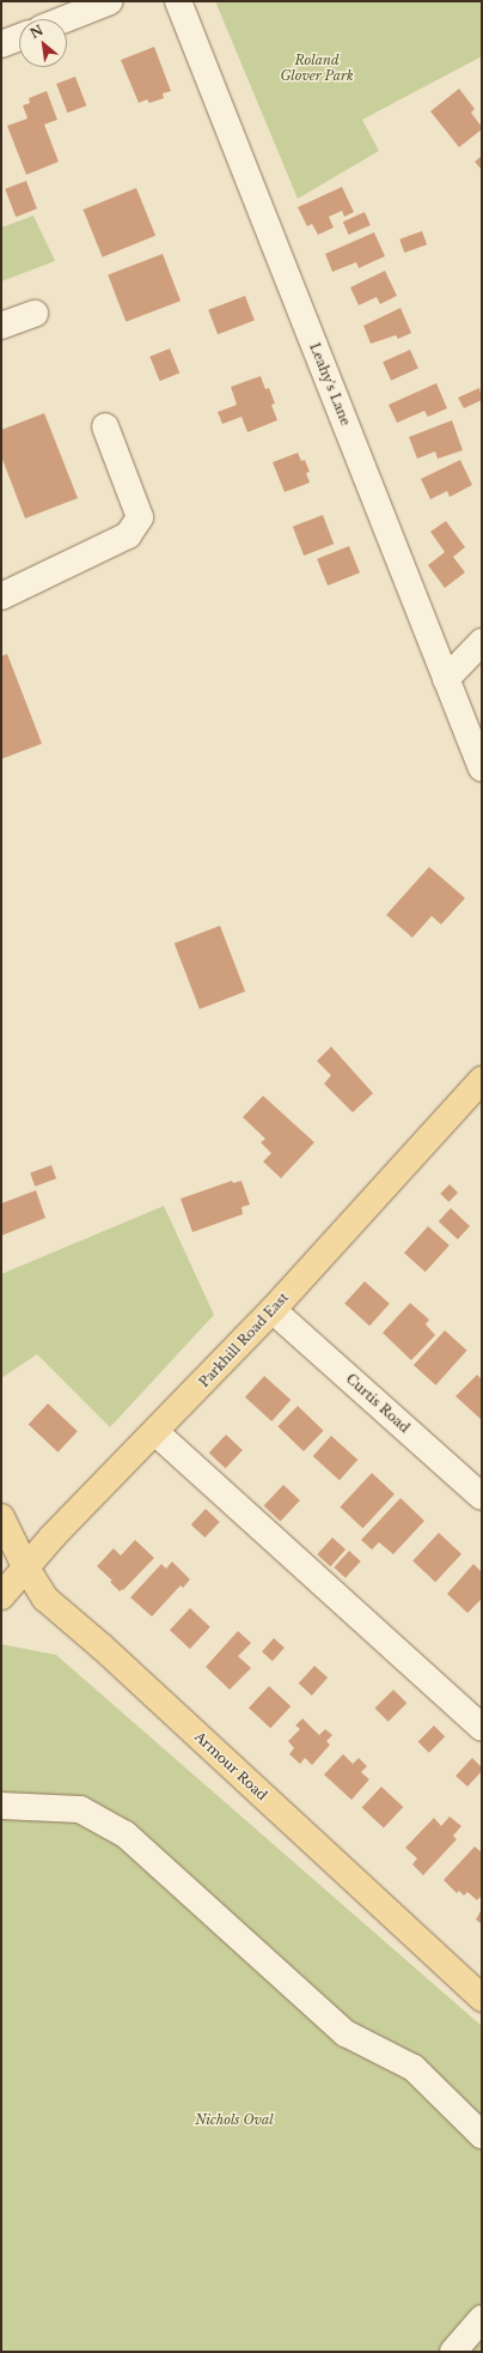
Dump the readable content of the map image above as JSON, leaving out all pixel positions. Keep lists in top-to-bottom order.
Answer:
{
  "streets": {
    "main road": ["Parkhill Road East", "Armour Road"],
    "street": ["Leahy's Lane", "Curtis Road"]
  },
  "crossings": [
    ["Parkhill Road East", "Curtis Road"],
    ["Parkhill Road East", "Armour Road"]
  ],
  "parks": ["Roland Glover Park", "Nichols Oval"],
  "north": "top left"
}
